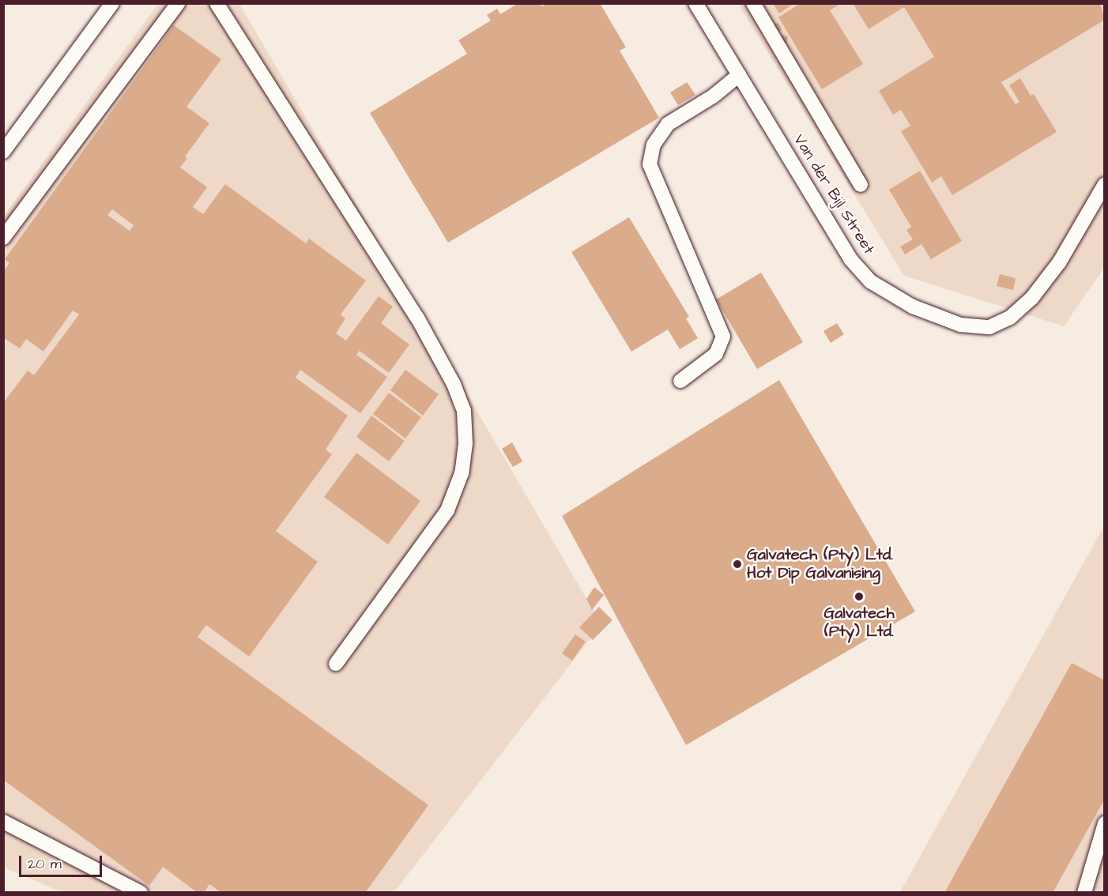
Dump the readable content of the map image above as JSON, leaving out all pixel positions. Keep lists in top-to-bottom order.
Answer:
{
  "streets": {
    "lane": ["Van der Bijl Street"]
  },
  "places": ["Galvatech (Pty) Ltd. Hot Dip Galvanising", "Galvatech (Pty) Ltd."],
  "scale_bar": "20 m"
}
